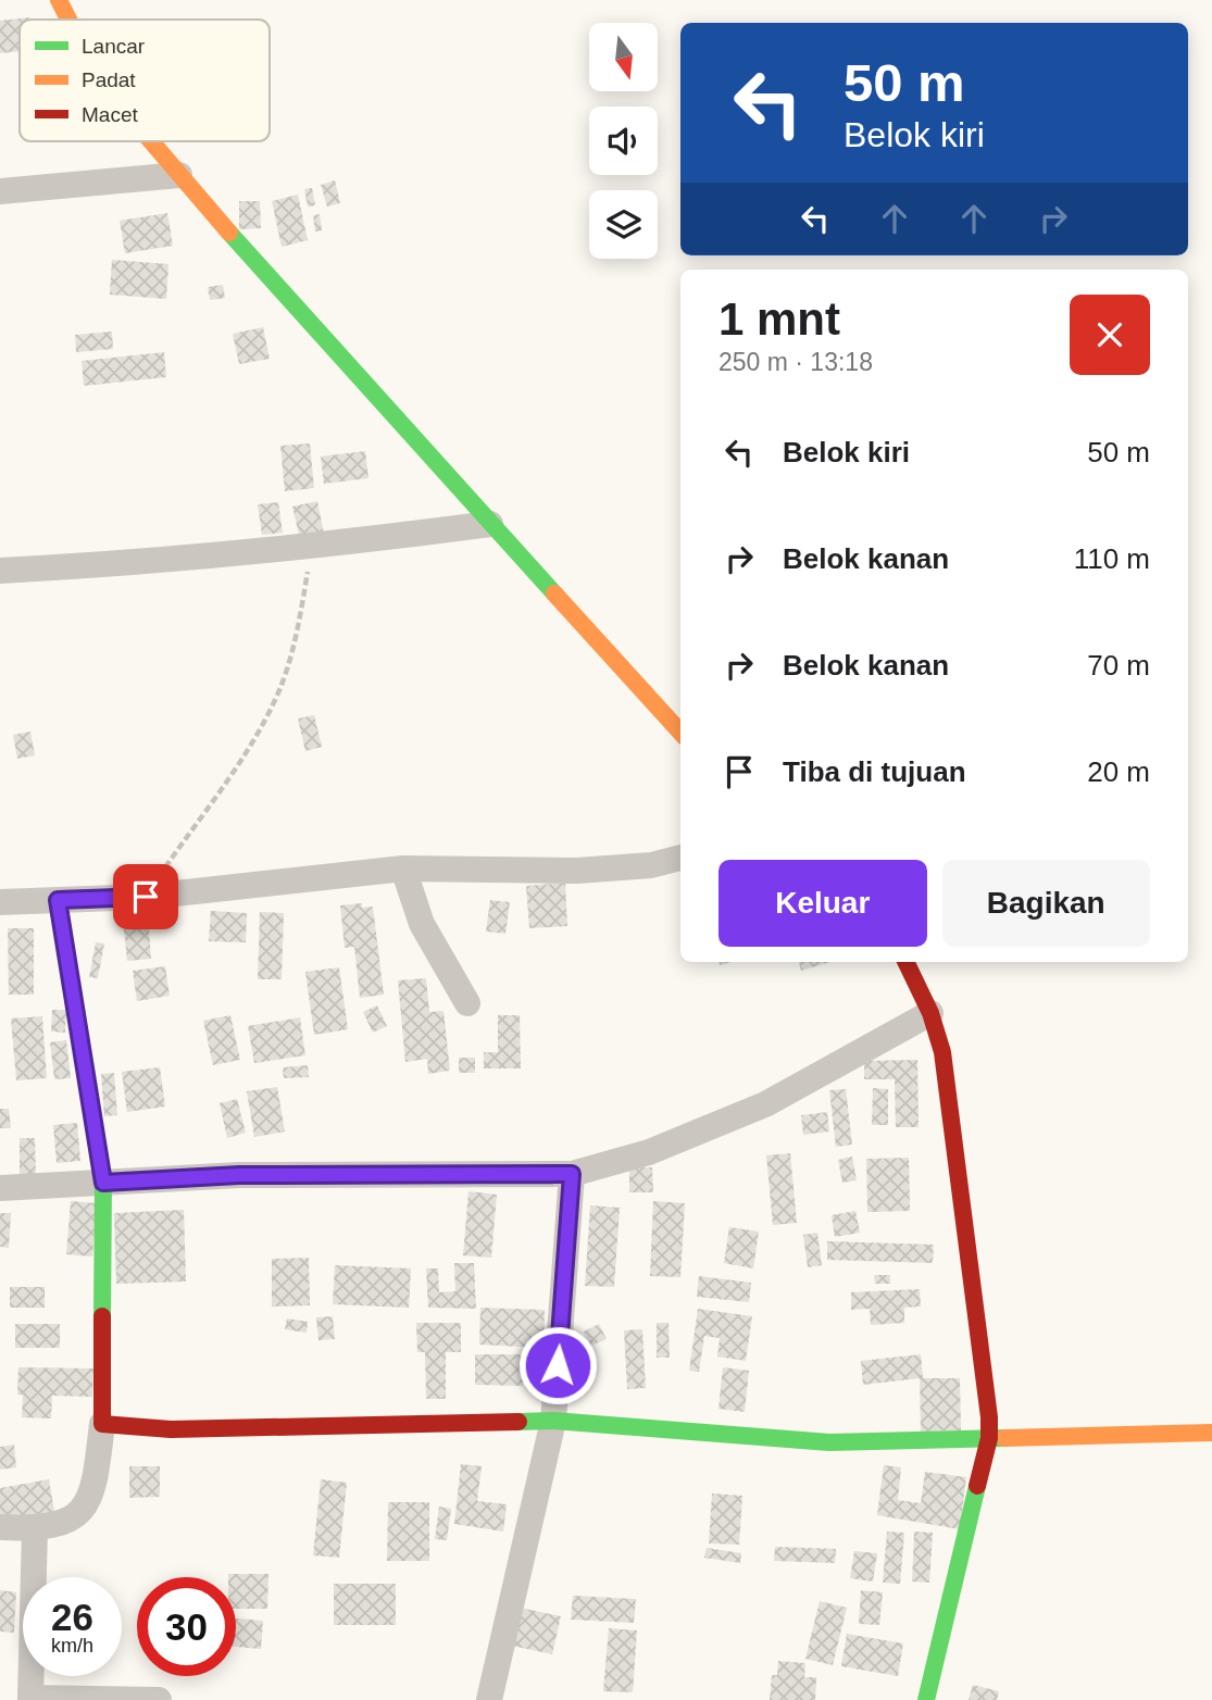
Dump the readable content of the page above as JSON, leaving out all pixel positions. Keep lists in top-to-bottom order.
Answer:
{
  "legend": ["Lancar", "Padat", "Macet"],
  "north": "bottom",
  "page": {
    "turn": ["50 m", "Belok kiri"],
    "heading": ["1 mnt", "250 m · 13:18"],
    "list": [
      {
        "name": "Belok kiri",
        "value": "50 m"
      },
      {
        "name": "Belok kanan",
        "value": "110 m"
      },
      {
        "name": "Belok kanan",
        "value": "70 m"
      },
      {
        "name": "Tiba di tujuan",
        "value": "20 m"
      }
    ],
    "buttons": ["Keluar", "Bagikan"],
    "speed": "26 km/h",
    "limit": "30"
  }
}
